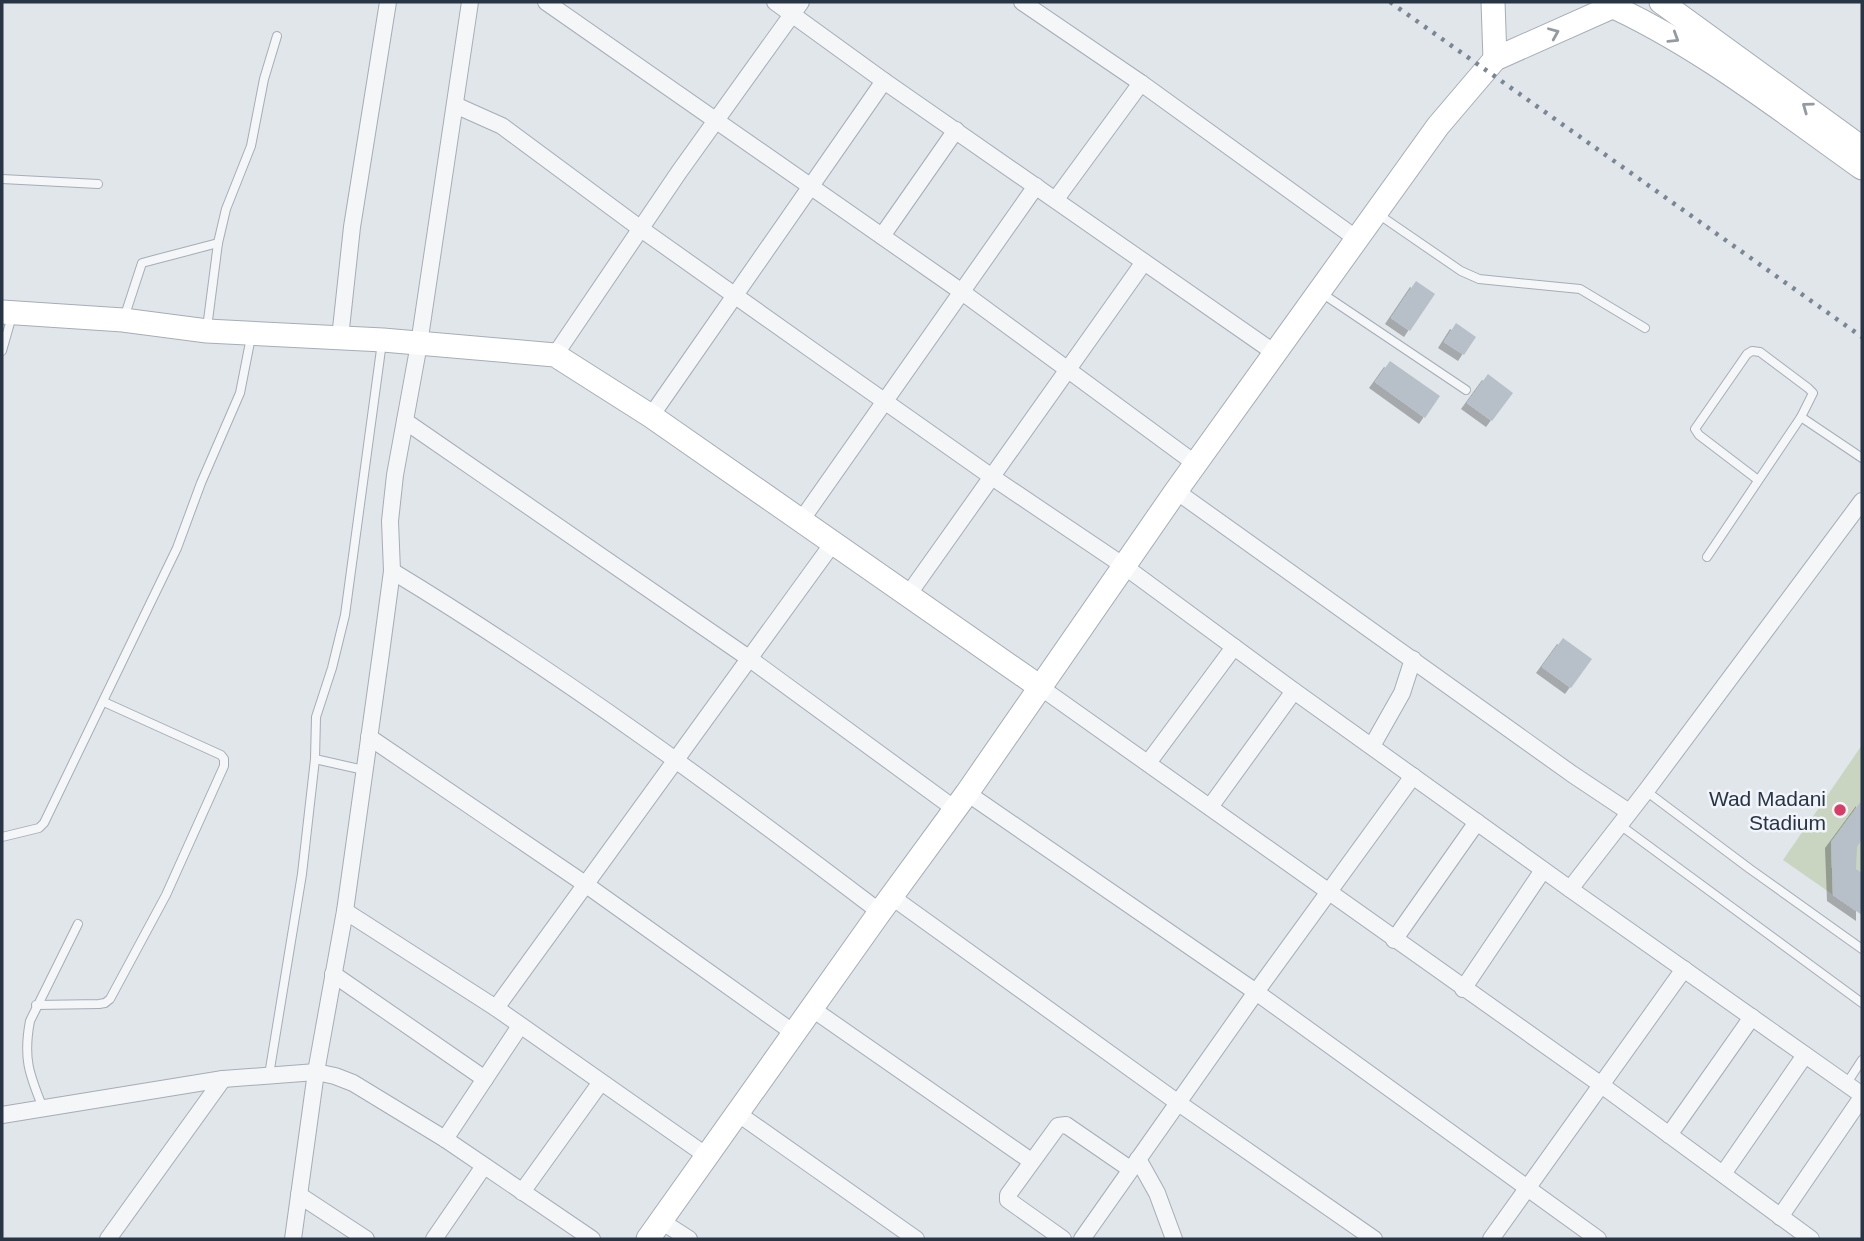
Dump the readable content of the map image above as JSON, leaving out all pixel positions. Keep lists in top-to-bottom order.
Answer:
{
  "places": ["Wad Madani Stadium"]
}
